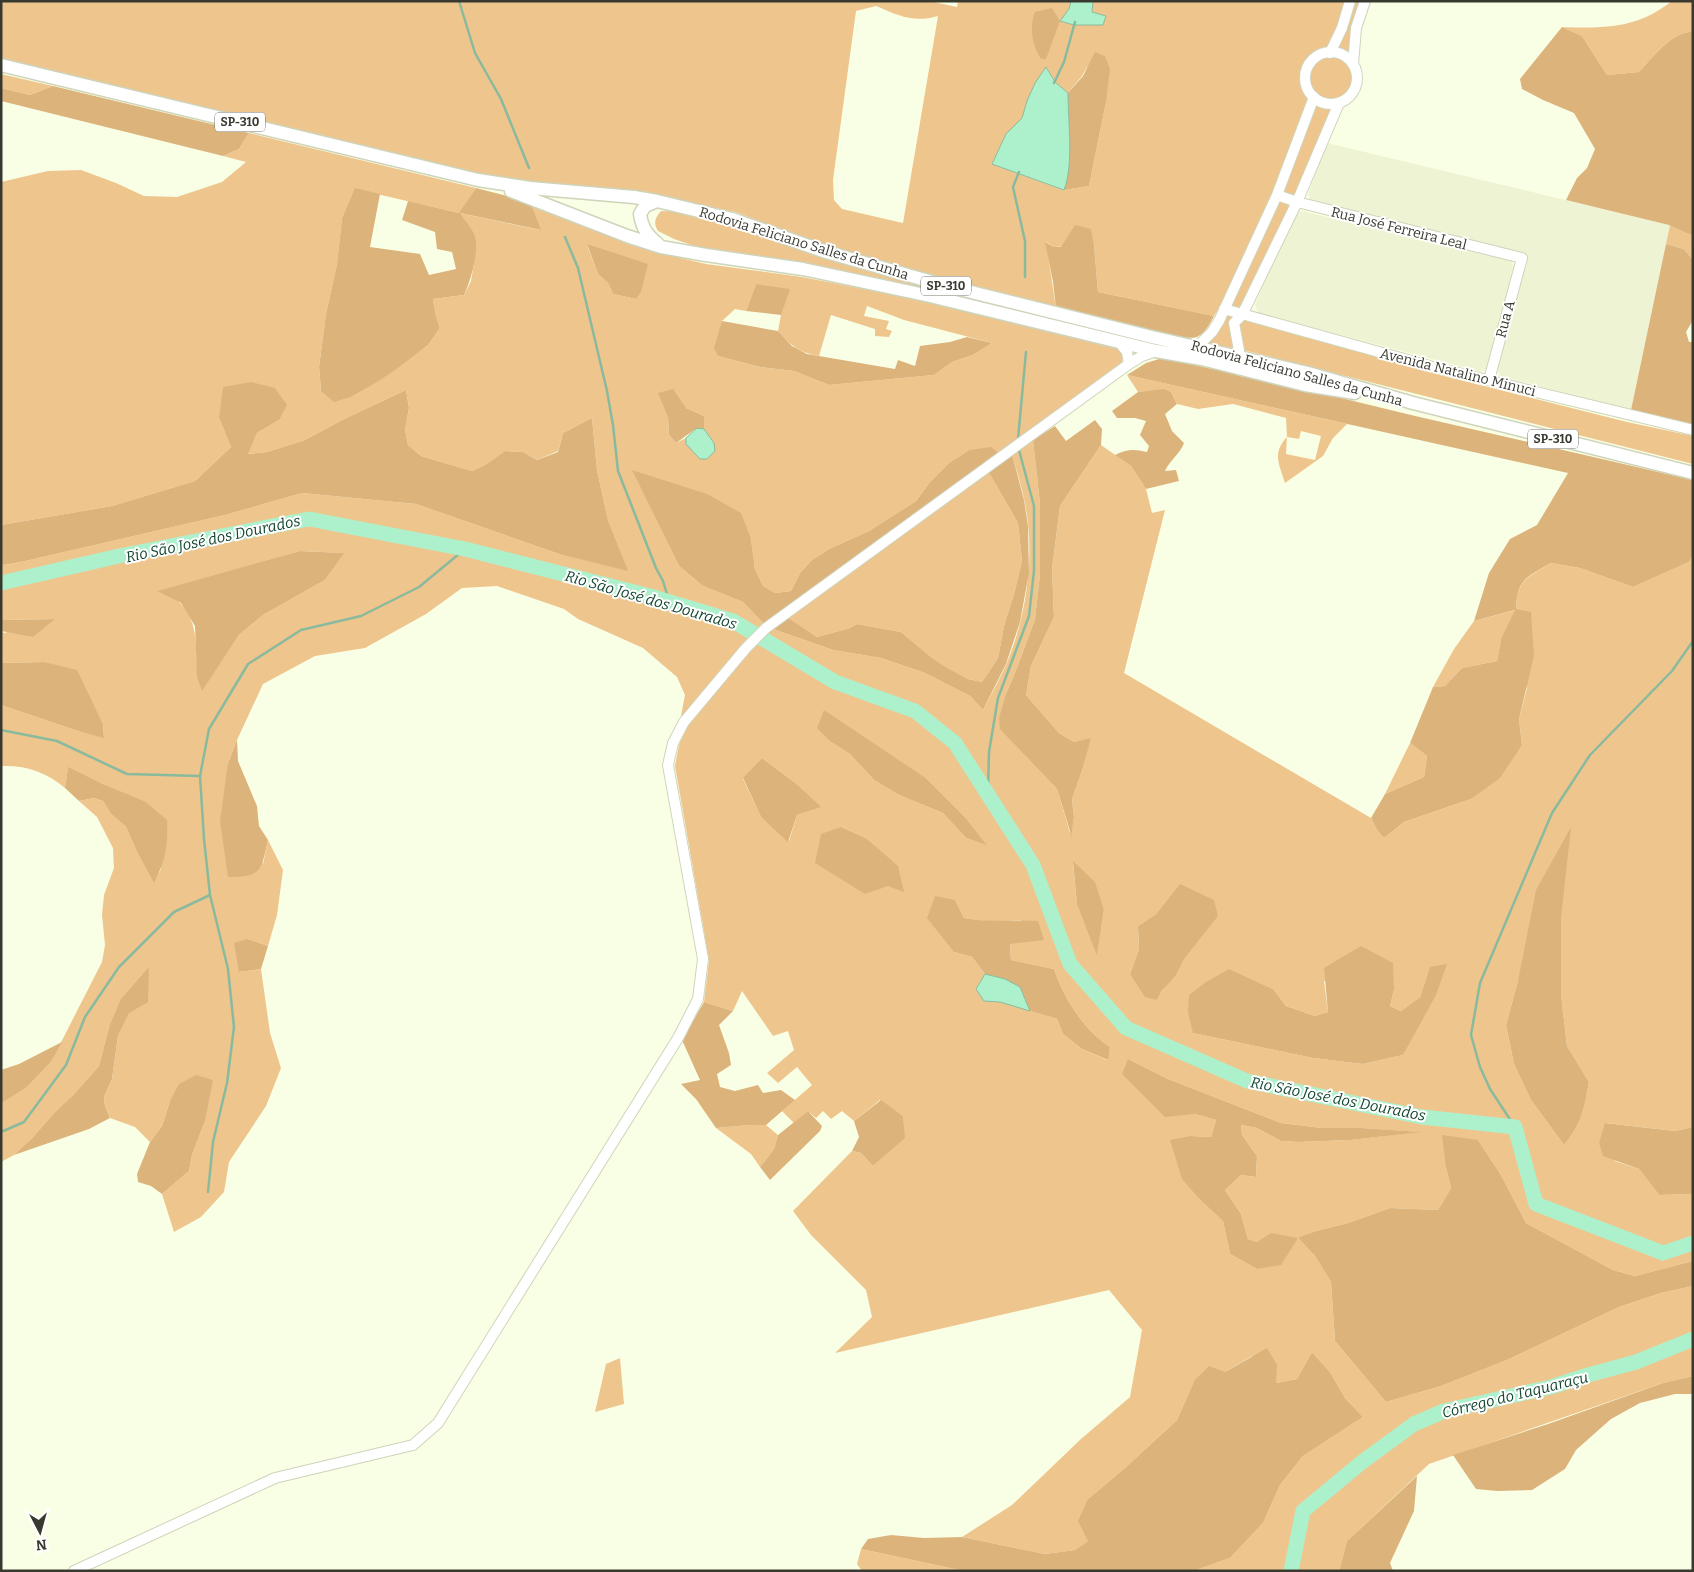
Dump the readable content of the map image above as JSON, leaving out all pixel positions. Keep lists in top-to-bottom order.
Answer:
{
  "streets": {
    "main road": ["SP-310", "Rodovia Feliciano Salles da Cunha"],
    "street": ["Rua José Ferreira Leal", "Rua A", "Avenida Natalino Minuci"]
  },
  "crossings": [
    ["SP-310", "Rodovia Feliciano Salles da Cunha"],
    ["Rua José Ferreira Leal", "Rua A"],
    ["Rua A", "Avenida Natalino Minuci"]
  ],
  "water": ["Rio São José dos Dourados", "Córrego do Taquaraçu"],
  "north": "bottom"
}
